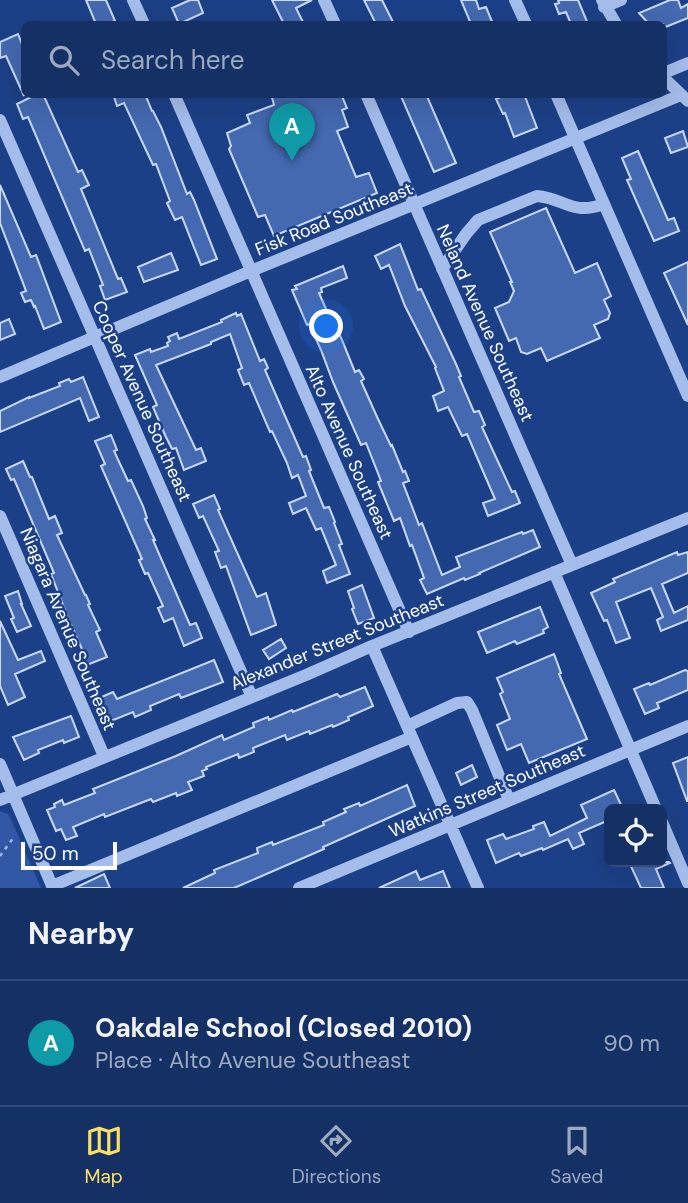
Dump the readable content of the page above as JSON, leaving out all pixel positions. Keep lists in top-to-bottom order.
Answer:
{
  "streets": {
    "street": [
      "Fisk Road Southeast",
      "Neland Avenue Southeast",
      "Cooper Avenue Southeast",
      "Alto Avenue Southeast",
      "Niagara Avenue Southeast",
      "Alexander Street Southeast",
      "Watkins Street Southeast"
    ]
  },
  "crossings": [
    ["Fisk Road Southeast", "Neland Avenue Southeast"],
    ["Fisk Road Southeast", "Cooper Avenue Southeast"],
    ["Fisk Road Southeast", "Alto Avenue Southeast"],
    ["Neland Avenue Southeast", "Alexander Street Southeast"],
    ["Cooper Avenue Southeast", "Alexander Street Southeast"],
    ["Alto Avenue Southeast", "Alexander Street Southeast"],
    ["Niagara Avenue Southeast", "Alexander Street Southeast"]
  ],
  "scale_bar": "50 m",
  "page": {
    "search": "Search here",
    "pins": "A",
    "scale": "50 m",
    "heading": "Nearby",
    "list": [
      {
        "mark": "A",
        "name": "Oakdale School (Closed 2010)",
        "note": "Place · Alto Avenue Southeast",
        "value": "90 m"
      }
    ],
    "nav": ["Map", "Directions", "Saved"]
  }
}
